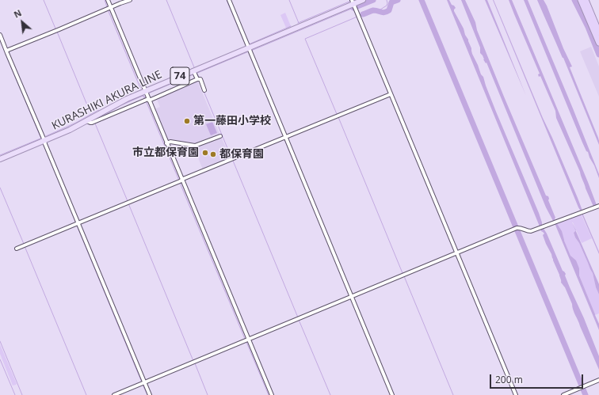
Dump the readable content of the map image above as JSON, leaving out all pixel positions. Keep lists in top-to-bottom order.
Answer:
{
  "streets": {
    "main road": ["74", "KURASHIKI AKURA LINE"]
  },
  "places": ["第一藤田小学校", "市立都保育園", "都保育園"],
  "scale_bar": "200 m",
  "north": "top left"
}
